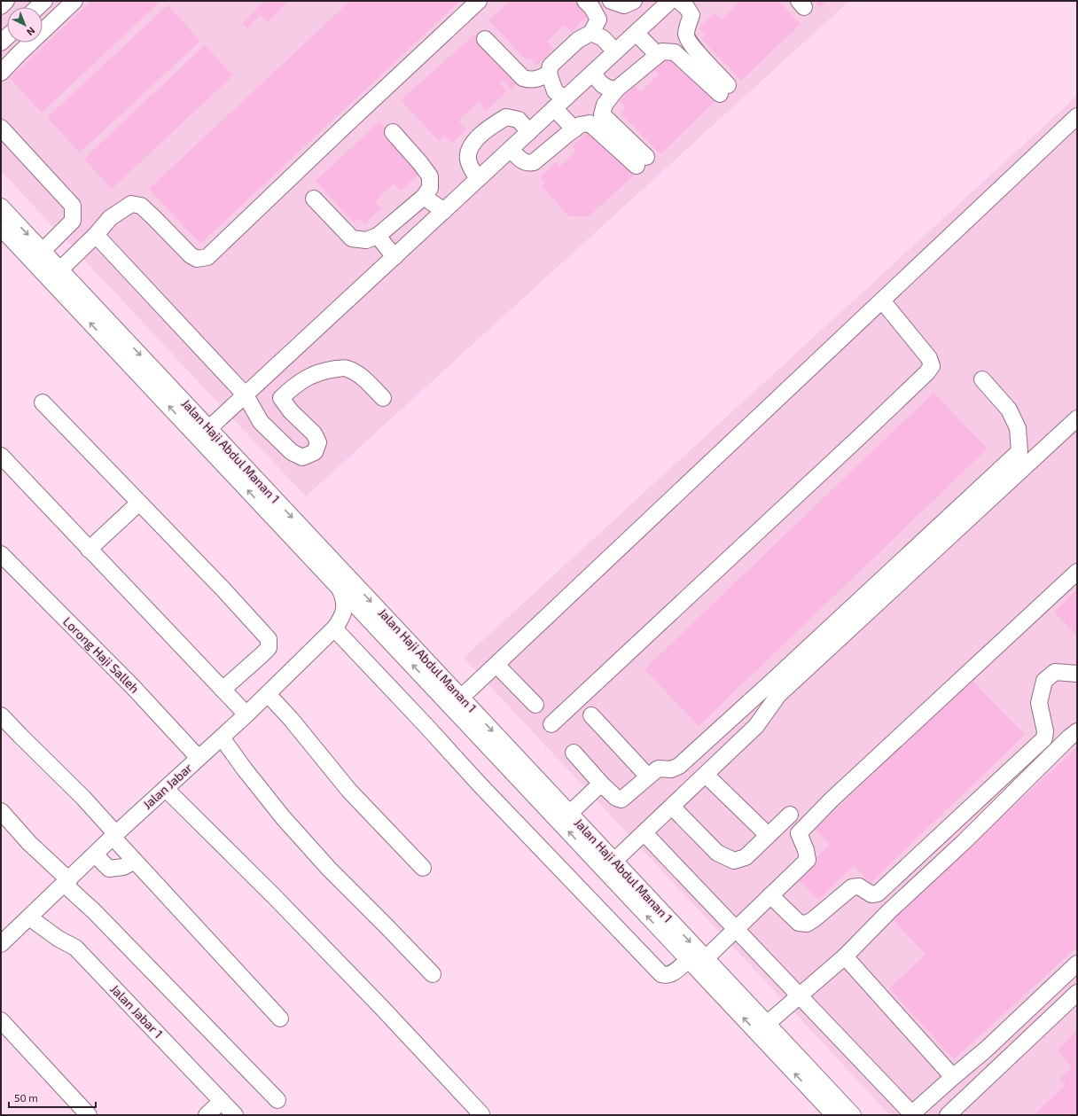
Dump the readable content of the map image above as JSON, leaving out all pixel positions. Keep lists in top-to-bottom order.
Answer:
{
  "streets": {
    "street": [
      "Jalan Haji Abdul Manan 1",
      "Lorong Haji Salleh",
      "Jalan Jabar",
      "Jalan Jabar 1"
    ]
  },
  "crossings": [
    ["Lorong Haji Salleh", "Jalan Jabar"],
    ["Jalan Jabar", "Jalan Jabar 1"]
  ],
  "scale_bar": "50 m",
  "north": "bottom right"
}
